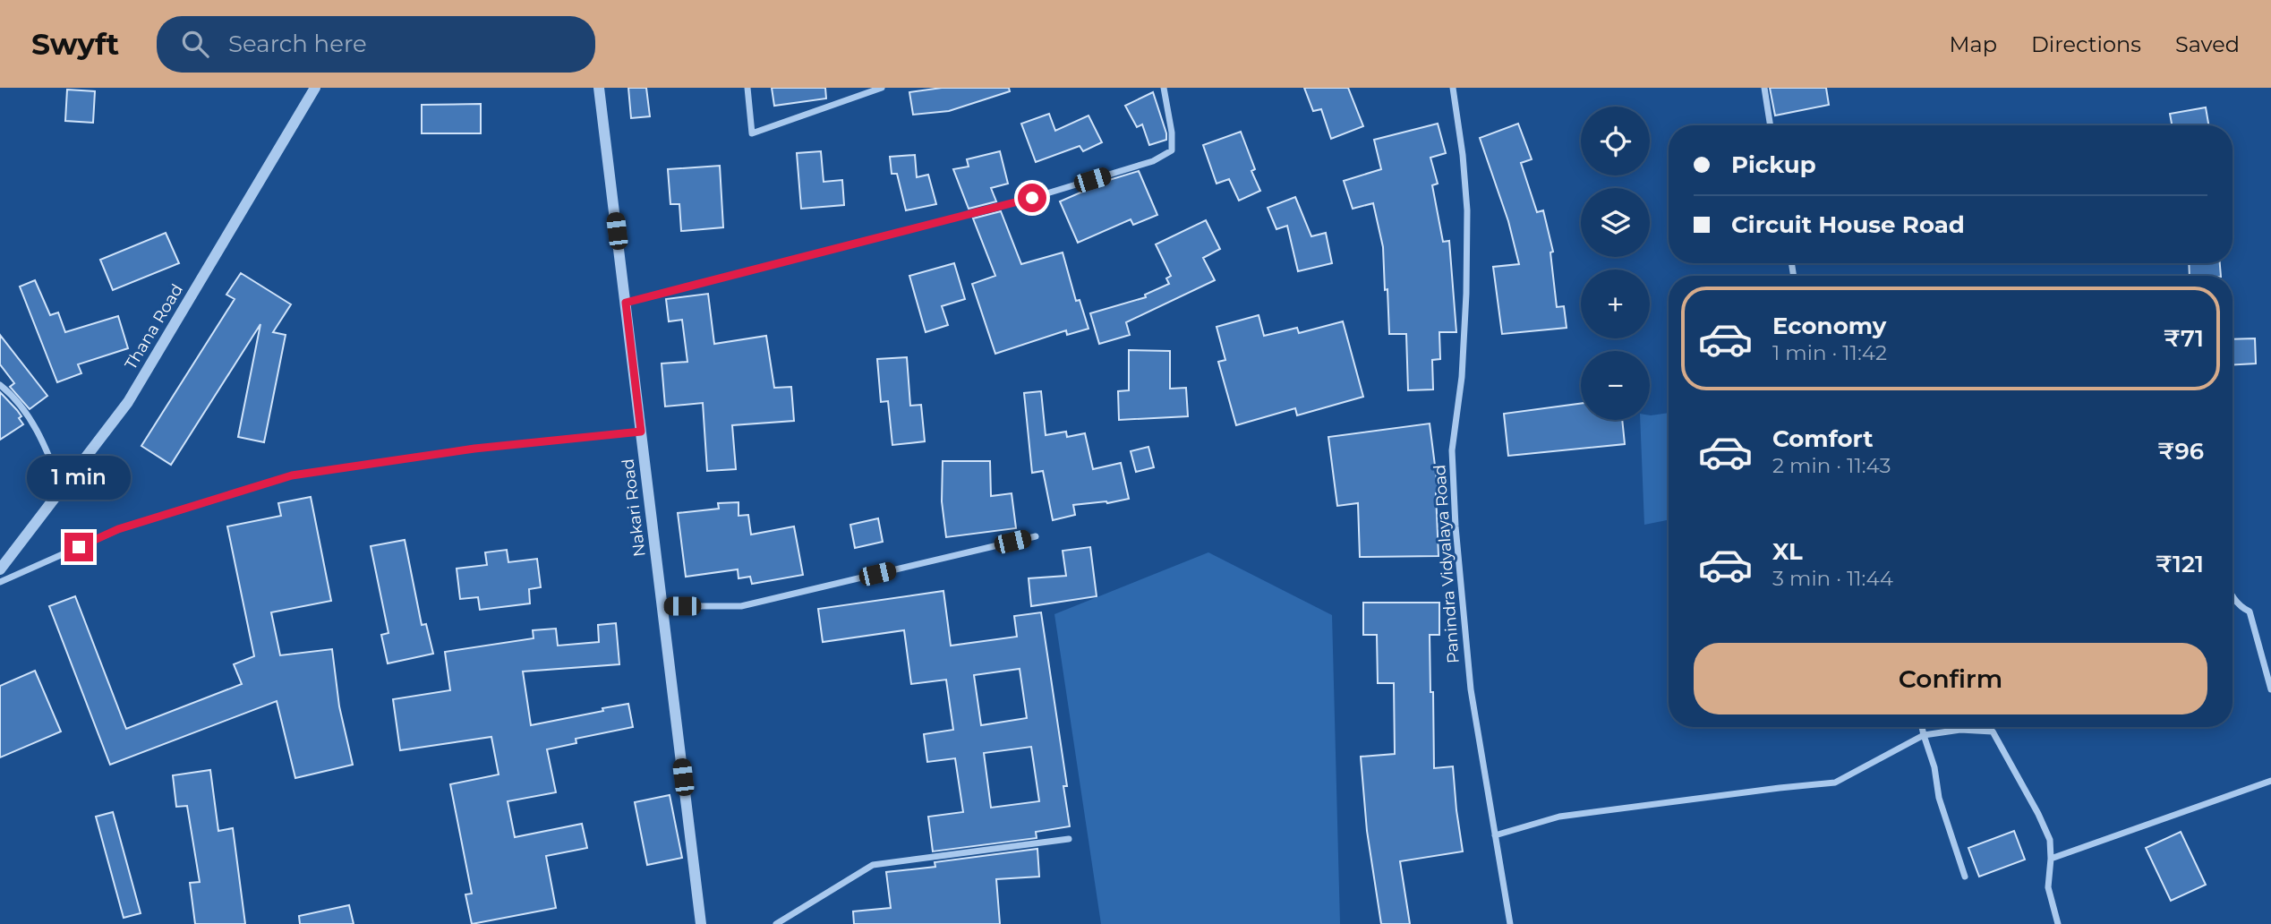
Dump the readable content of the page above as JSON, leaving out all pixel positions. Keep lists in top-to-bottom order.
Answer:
{
  "streets": {
    "street": ["Thana Road", "Nakari Road", "Panindra Vidyalaya Road"]
  },
  "page": {
    "header": "Swyft",
    "search": "Search here",
    "nav": ["Map", "Directions", "Saved"],
    "map_buttons": ["+", "−"],
    "banner": ["Pickup", "Circuit House Road"],
    "list": [
      {
        "name": "Economy",
        "note": "1 min · 11:42",
        "value": "₹71"
      },
      {
        "name": "Comfort",
        "note": "2 min · 11:43",
        "value": "₹96"
      },
      {
        "name": "XL",
        "note": "3 min · 11:44",
        "value": "₹121"
      }
    ],
    "bubble": "1 min",
    "buttons": "Confirm"
  }
}
